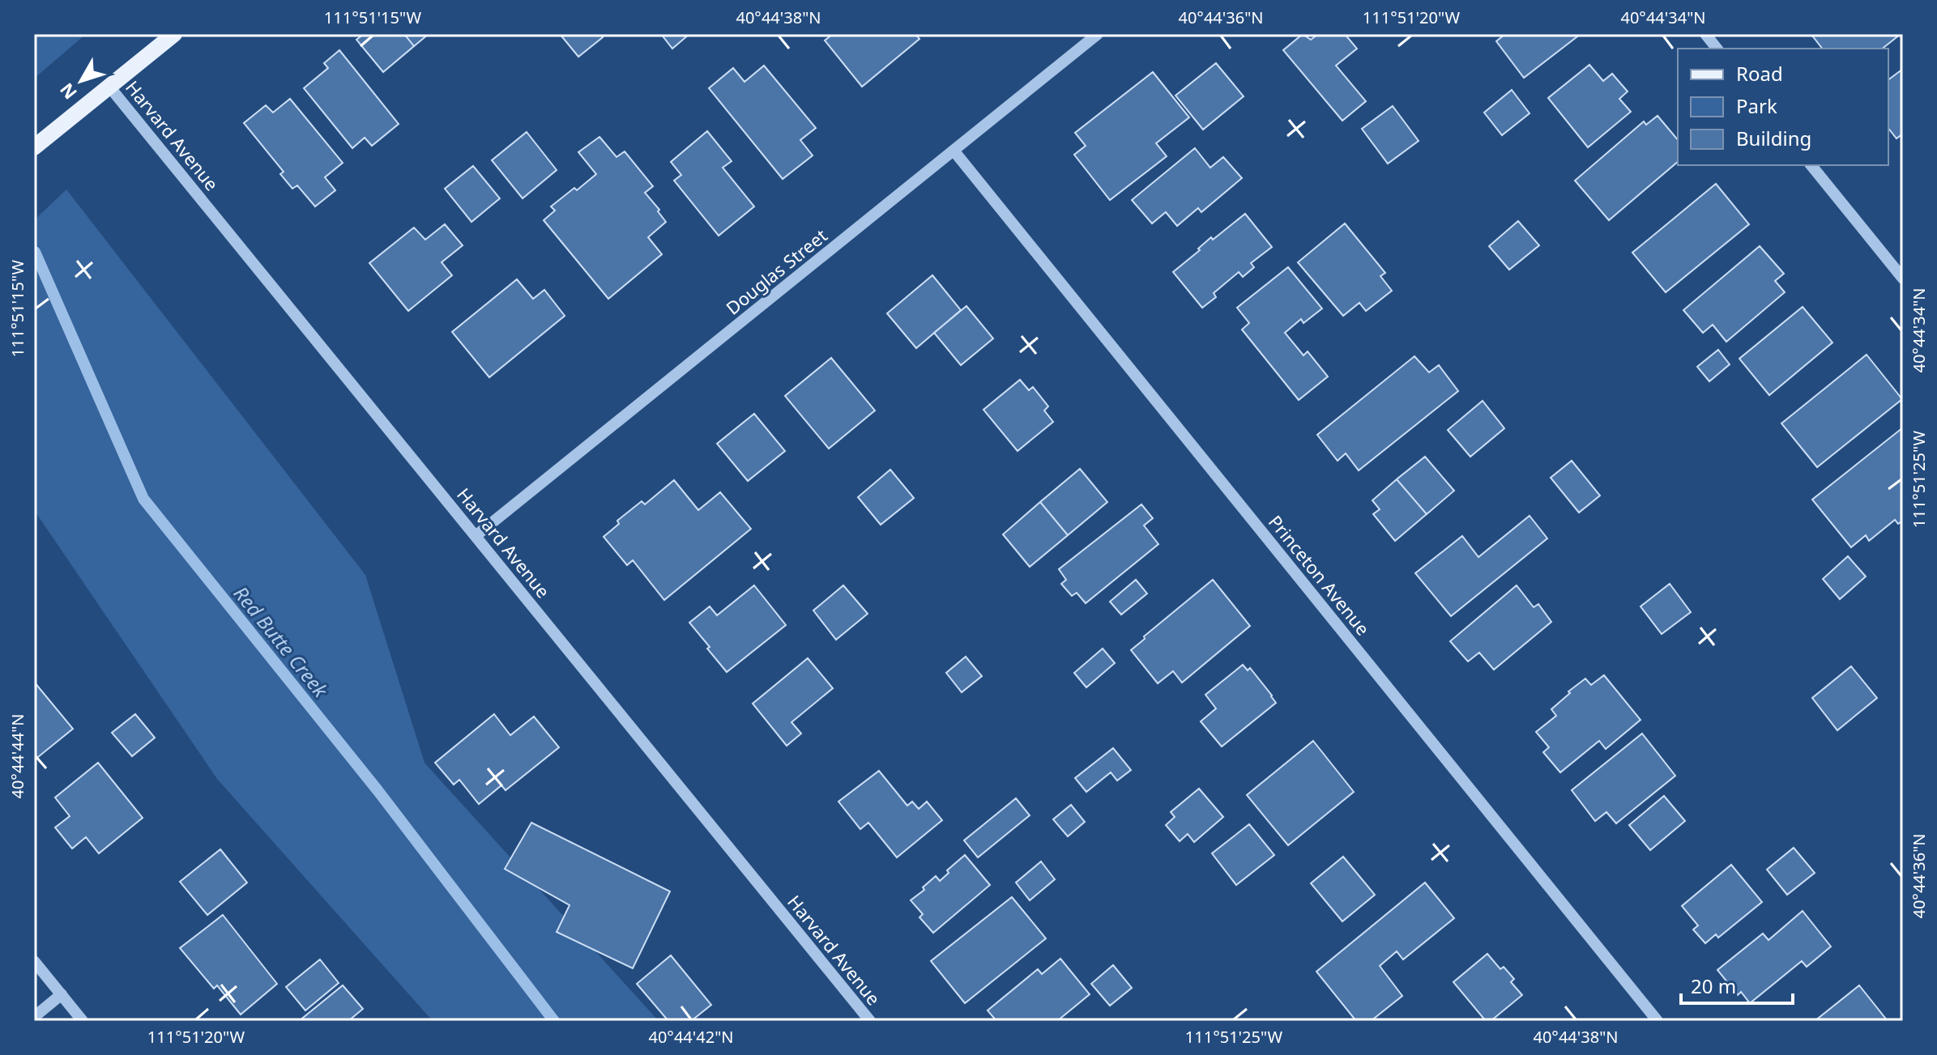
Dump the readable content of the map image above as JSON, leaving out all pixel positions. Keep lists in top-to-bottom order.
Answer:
{
  "streets": {
    "street": ["Harvard Avenue", "Douglas Street", "Princeton Avenue"]
  },
  "crossings": [
    ["Harvard Avenue", "Douglas Street"],
    ["Douglas Street", "Princeton Avenue"]
  ],
  "water": ["Red Butte Creek"],
  "legend": ["Road", "Park", "Building"],
  "scale_bar": "20 m",
  "north": "bottom left",
  "coordinates": [
    "111°51'15\"W",
    "40°44'38\"N",
    "40°44'36\"N",
    "111°51'20\"W",
    "40°44'34\"N",
    "111°51'25\"W",
    "40°44'44\"N",
    "40°44'42\"N"
  ]
}
